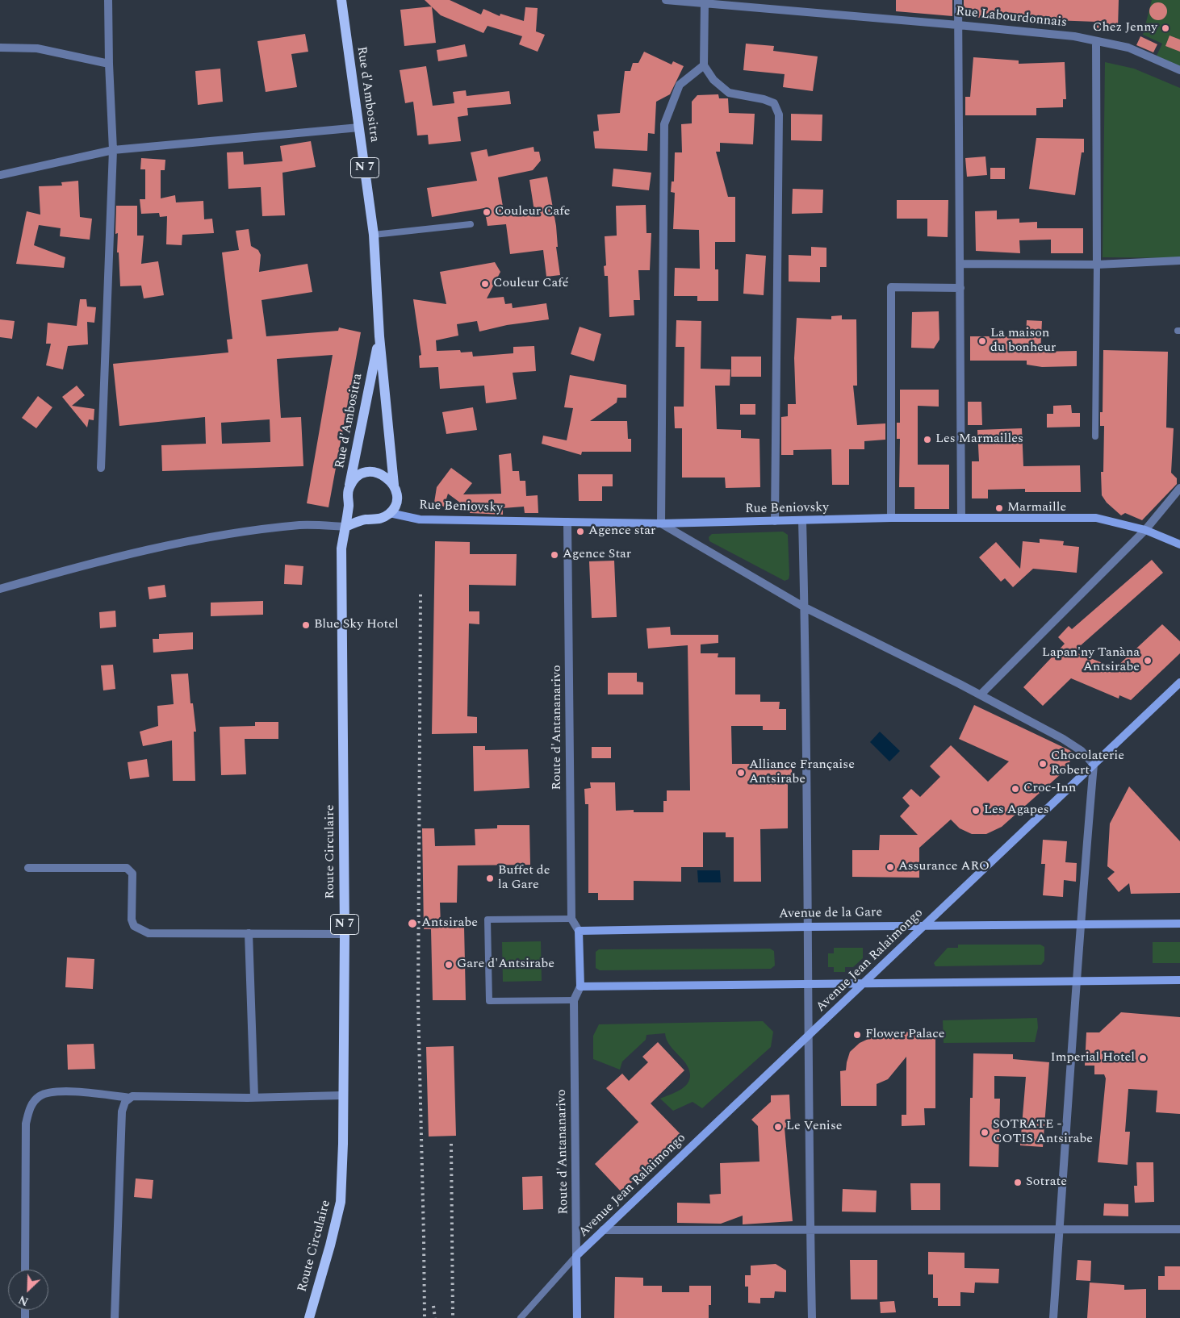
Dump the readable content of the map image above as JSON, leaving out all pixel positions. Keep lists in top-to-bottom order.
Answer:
{
  "streets": {
    "main road": ["Rue d'Ambositra", "N 7", "Route Circulaire"],
    "street": [
      "Rue Labourdonnais",
      "Rue Beniovsky",
      "Route d'Antananarivo",
      "Avenue de la Gare",
      "Avenue Jean Ralaimongo"
    ]
  },
  "crossings": [
    ["Rue d'Ambositra", "N 7"],
    ["Rue d'Ambositra", "Rue Beniovsky"],
    ["N 7", "Rue Beniovsky"],
    ["N 7", "Route Circulaire"],
    ["Rue Beniovsky", "Route d'Antananarivo"],
    ["Route d'Antananarivo", "Avenue Jean Ralaimongo"],
    ["Avenue de la Gare", "Avenue Jean Ralaimongo"]
  ],
  "places": [
    "Chez Jenny",
    "Couleur Cafe",
    "Couleur Café",
    "La maison du bonheur",
    "Les Marmailles",
    "Marmaille",
    "Agence star",
    "Agence Star",
    "Blue Sky Hotel",
    "Lapan'ny Tanàna Antsirabe",
    "Chocolaterie Robert",
    "Alliance Française Antsirabe",
    "Croc-Inn",
    "Les Agapes",
    "Assurance ARO",
    "Buffet de la Gare",
    "Antsirabe",
    "Gare d'Antsirabe",
    "Flower Palace",
    "Imperial Hotel",
    "Le Venise",
    "SOTRATE - COTIS Antsirabe",
    "Sotrate"
  ],
  "north": "bottom left"
}
